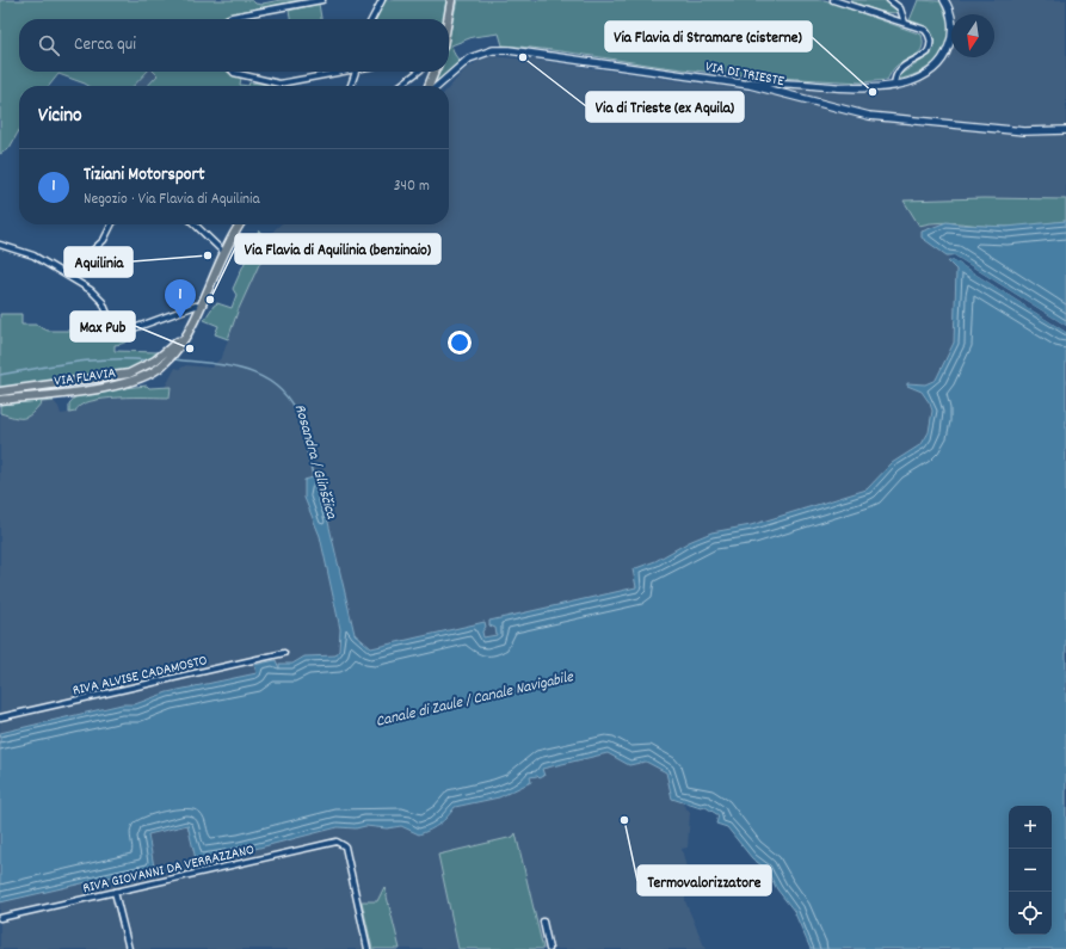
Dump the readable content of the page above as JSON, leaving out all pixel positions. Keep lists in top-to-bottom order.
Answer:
{
  "streets": {
    "main road": ["VIA FLAVIA"],
    "street": ["VIA DI TRIESTE", "RIVA ALVISE CADAMOSTO", "RIVA GIOVANNI DA VERRAZZANO"]
  },
  "water": ["Rosandra / Glinščica", "Canale di Zaule / Canale Navigabile"],
  "places": [
    "Via di Trieste (ex Aquila)",
    "Via Flavia di Stramare (cisterne)",
    "Aquilinia",
    "Via Flavia di Aquilinia (benzinaio)",
    "Max Pub",
    "Termovalorizzatore"
  ],
  "north": "bottom",
  "page": {
    "search": "Cerca qui",
    "heading": "Vicino",
    "list": [
      {
        "mark": "1",
        "name": "Tiziani Motorsport",
        "note": "Negozio · Via Flavia di Aquilinia",
        "value": "340 m"
      }
    ],
    "pins": "1",
    "map_buttons": ["+", "−"]
  }
}
